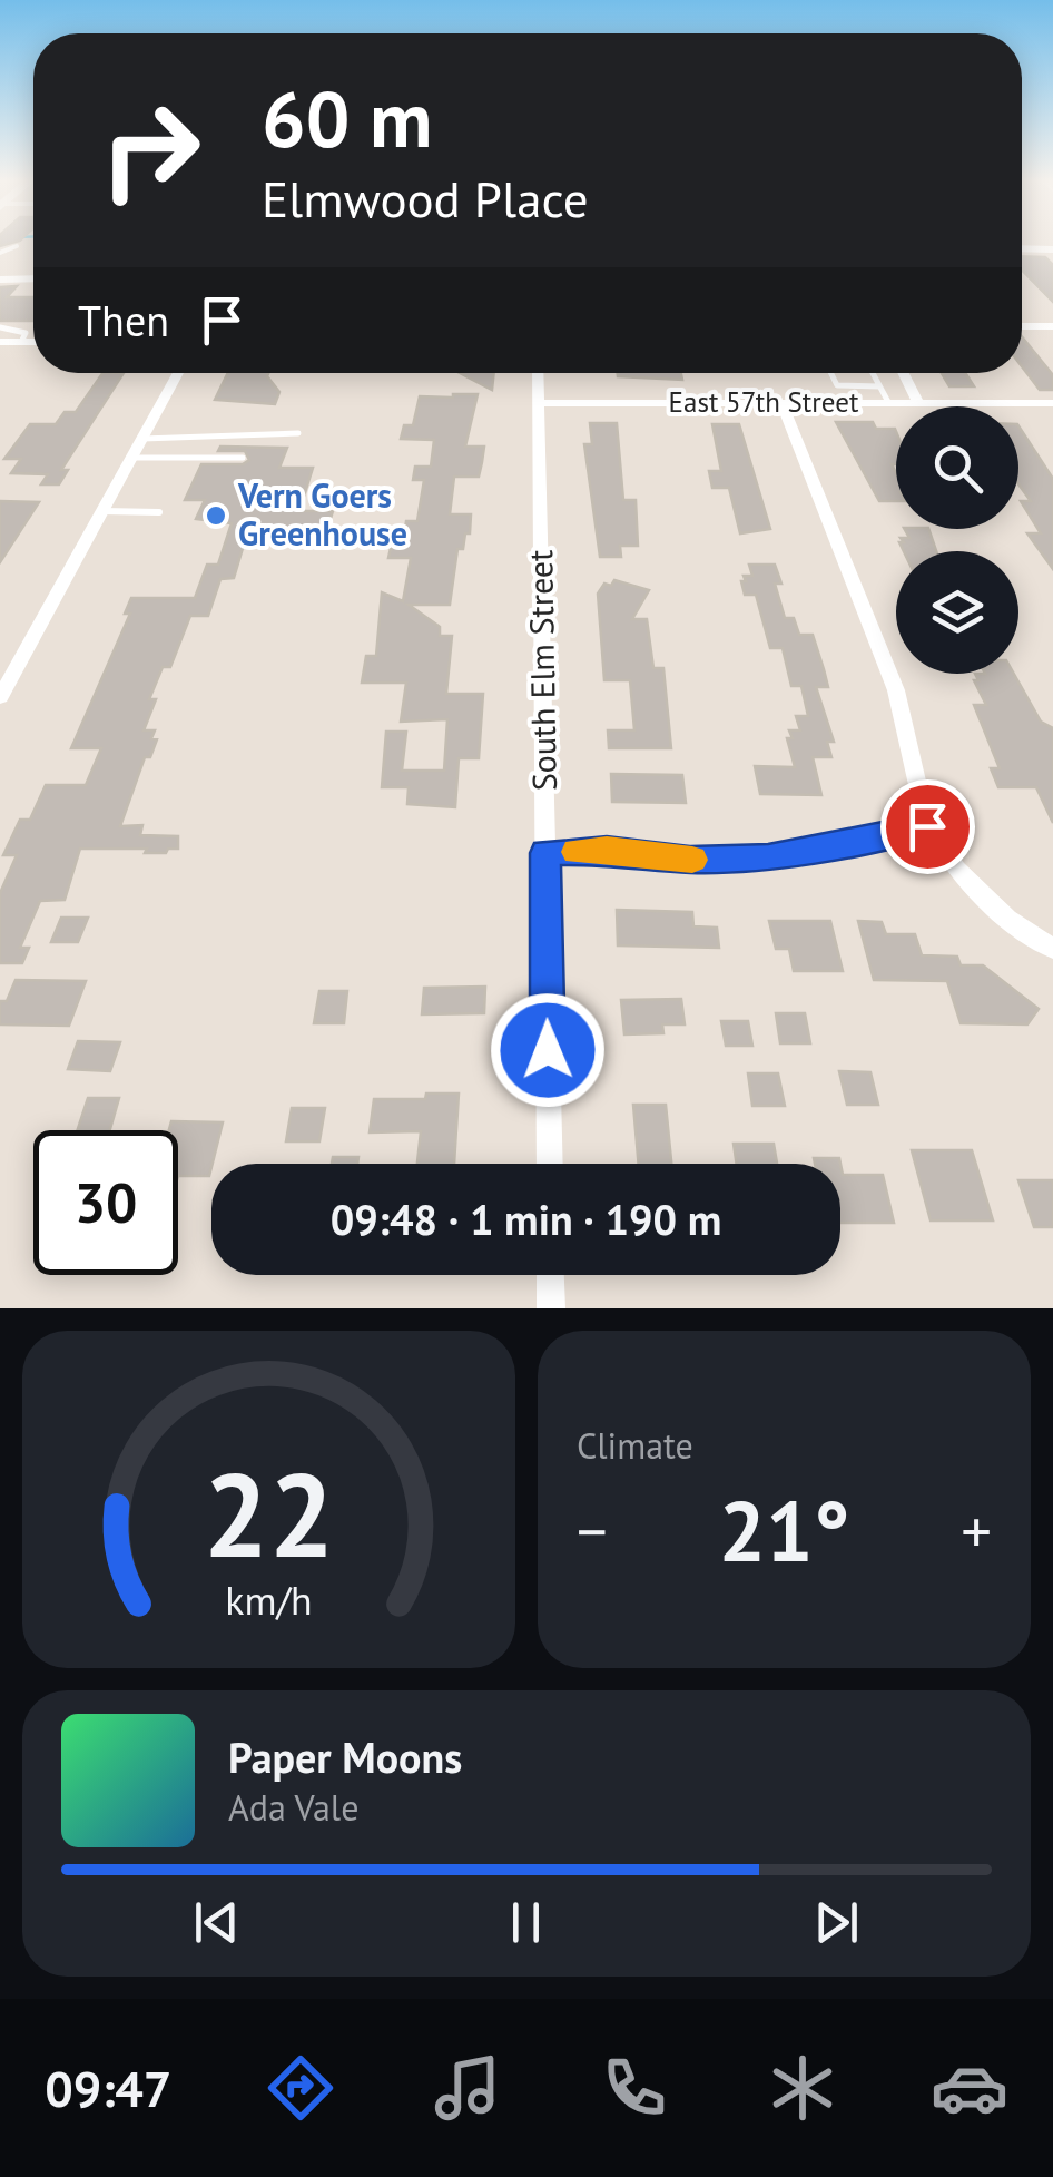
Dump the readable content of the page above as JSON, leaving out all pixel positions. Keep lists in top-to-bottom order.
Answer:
{
  "streets": {
    "street": ["East 57th Street", "South Elm Street"]
  },
  "crossings": [
    ["East 57th Street", "South Elm Street"]
  ],
  "places": ["Vern Goers Greenhouse"],
  "page": {
    "turn": ["60 m", "Elmwood Place"],
    "then": "Then",
    "limit": "30",
    "trip": "09:48 · 1 min · 190 m",
    "tile": "Climate",
    "heat": ["−", "21°", "+"],
    "song": ["Paper Moons", "Ada Vale"],
    "tabs": "09:47",
    "gauge": ["22", "km/h"]
  }
}
